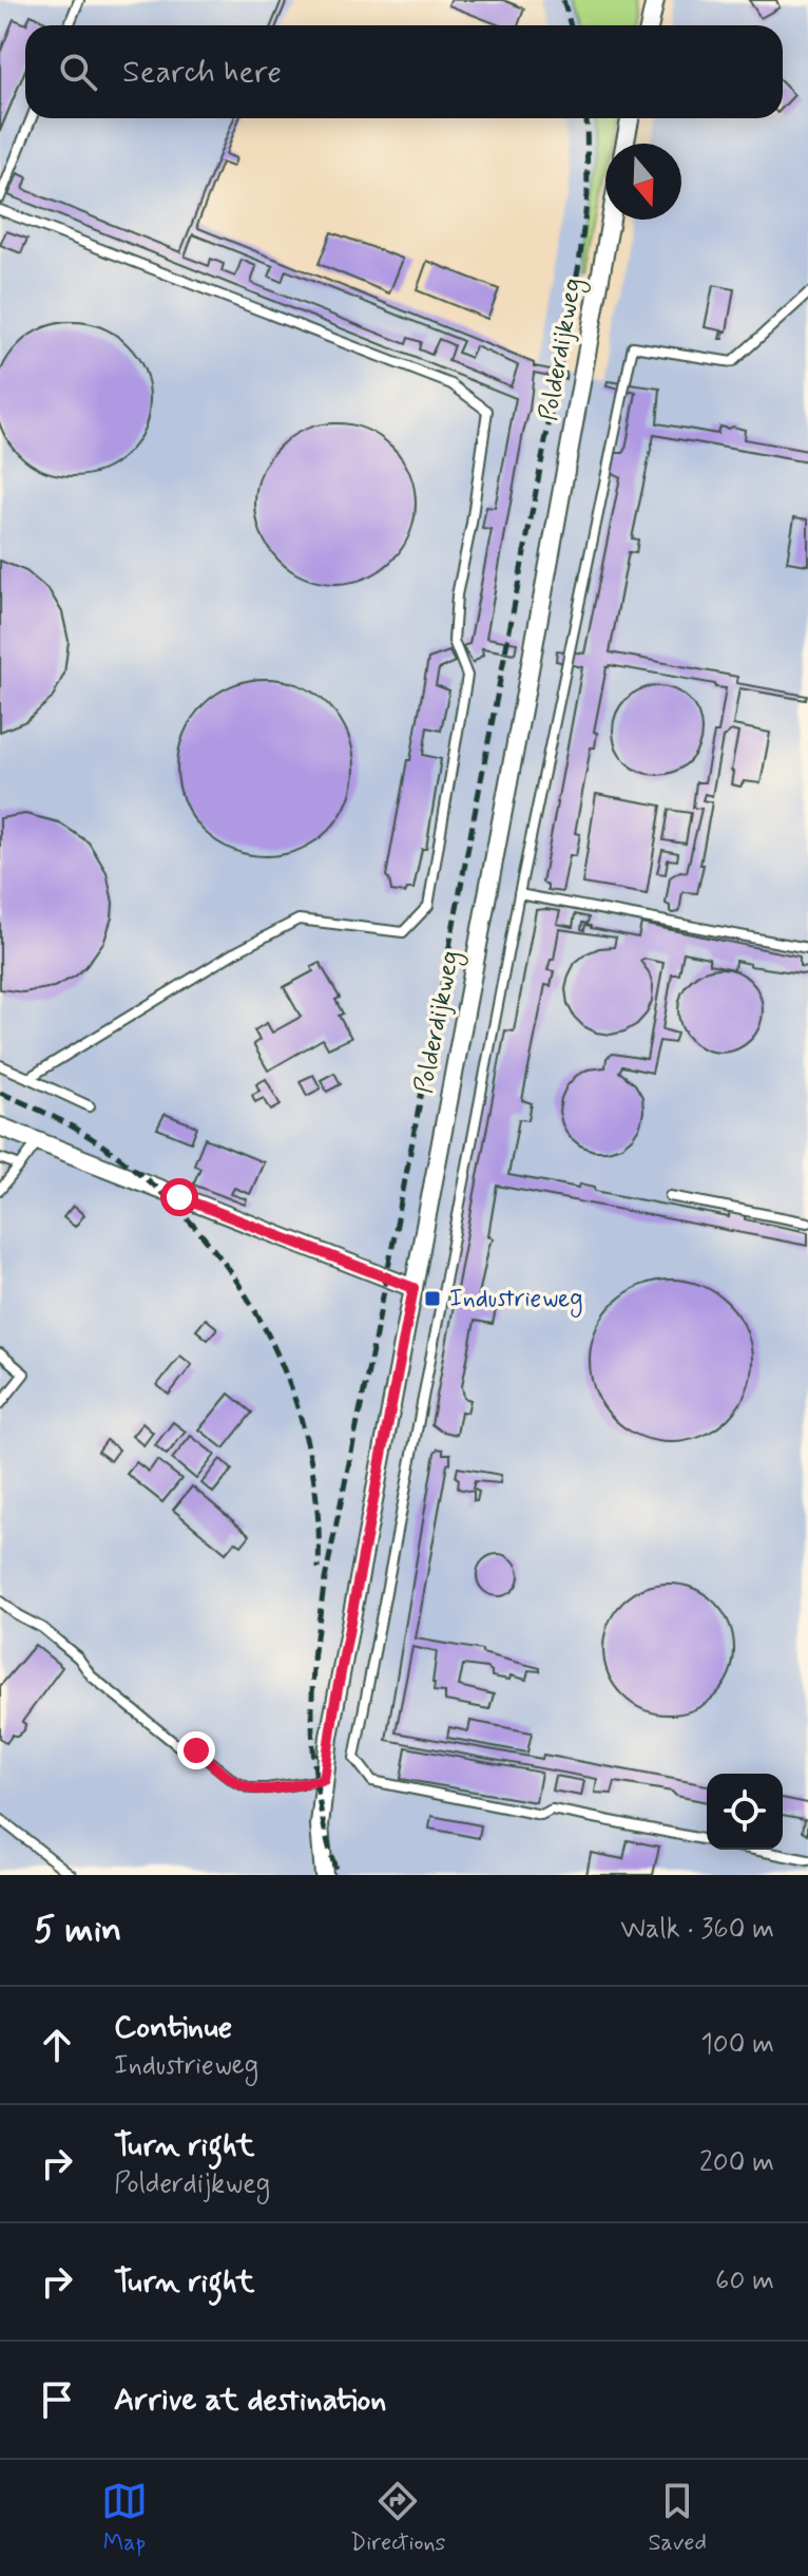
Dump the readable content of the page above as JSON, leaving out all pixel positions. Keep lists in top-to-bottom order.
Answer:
{
  "streets": {
    "street": ["Polderdijkweg"]
  },
  "places": {
    "transit": ["Industrieweg"]
  },
  "north": "bottom",
  "page": {
    "search": "Search here",
    "heading": ["5 min", "Walk · 360 m"],
    "list": [
      ["Continue", "Industrieweg", "100 m"],
      ["Turn right", "Polderdijkweg", "200 m"],
      ["Turn right", "60 m"],
      "Arrive at destination"
    ],
    "nav": ["Map", "Directions", "Saved"]
  }
}
